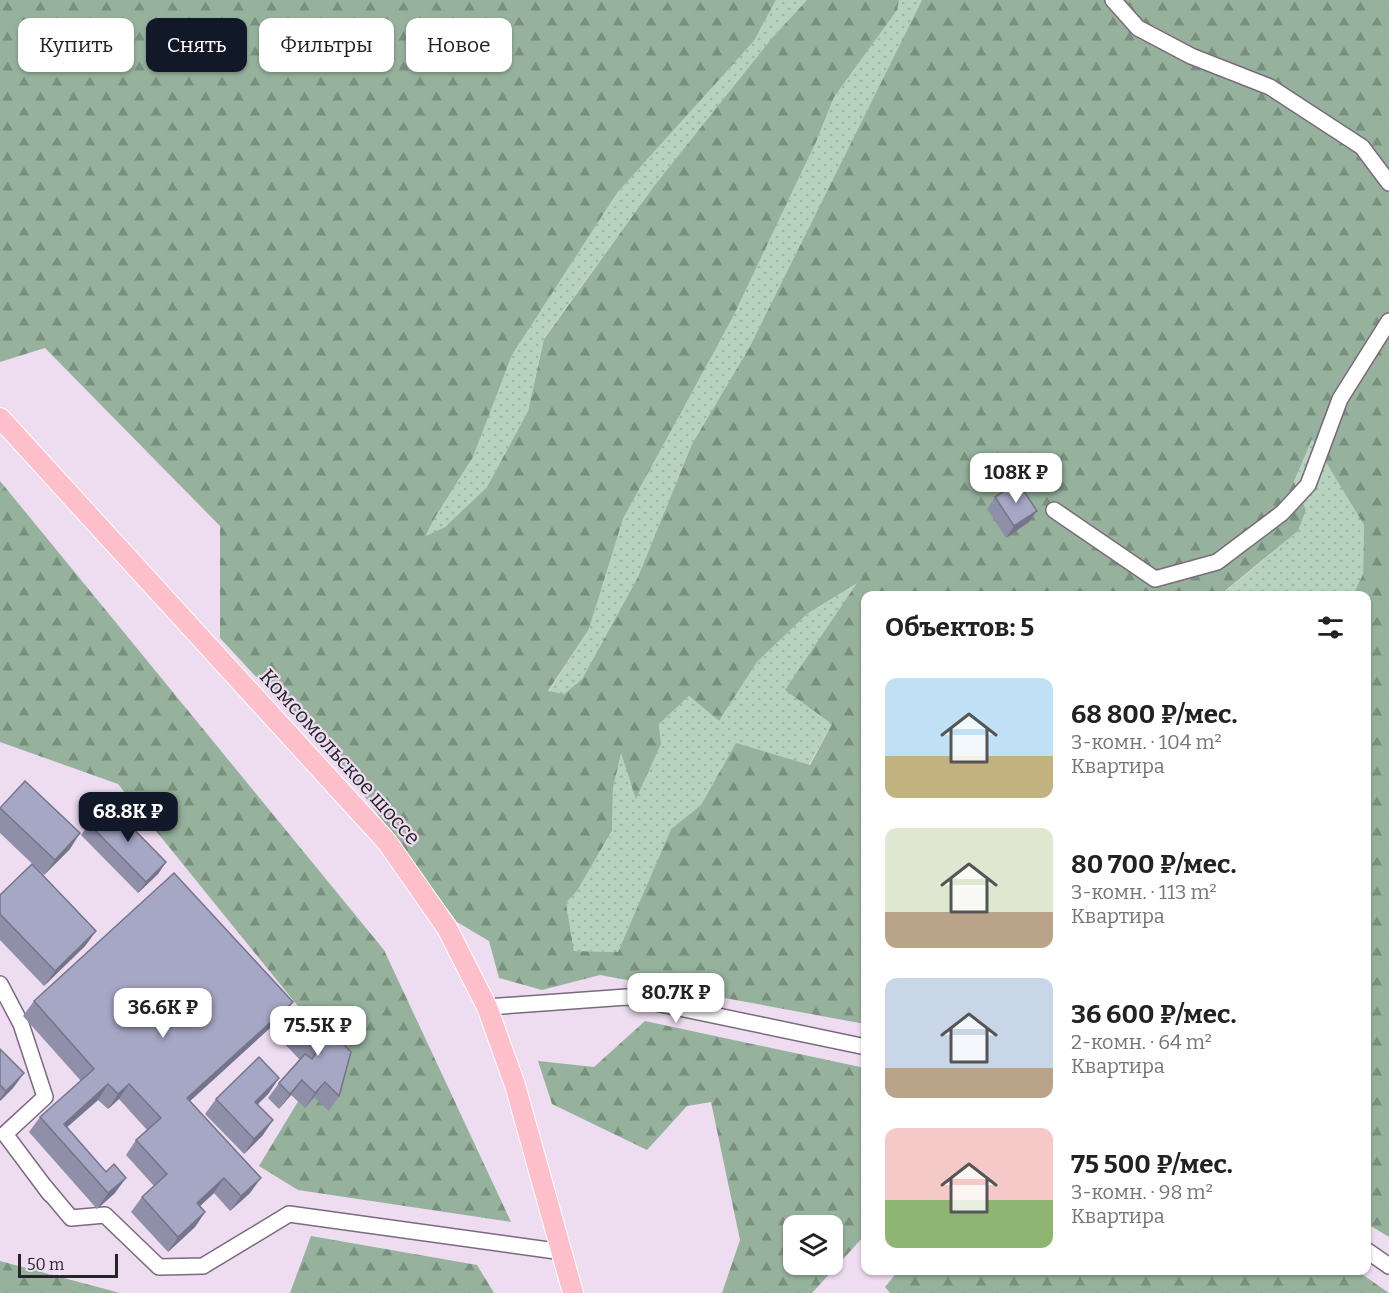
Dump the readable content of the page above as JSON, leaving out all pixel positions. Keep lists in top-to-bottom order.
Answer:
{
  "streets": {
    "main road": ["Комсомольское шоссе"]
  },
  "scale_bar": "50 m",
  "page": {
    "chip": [
      "Купить",
      "Снять",
      "Фильтры",
      "Новое"
    ],
    "price": [
      "108K ₽",
      "68.8K ₽",
      "80.7K ₽",
      "36.6K ₽",
      "75.5K ₽"
    ],
    "heading": "Объектов: 5",
    "list": [
      {
        "name": "68 800 ₽/мес.",
        "note": "3-комн. · 104 m² · Квартира"
      },
      {
        "name": "80 700 ₽/мес.",
        "note": "3-комн. · 113 m² · Квартира"
      },
      {
        "name": "36 600 ₽/мес.",
        "note": "2-комн. · 64 m² · Квартира"
      },
      {
        "name": "75 500 ₽/мес.",
        "note": "3-комн. · 98 m² · Квартира"
      }
    ],
    "scale": "50 m"
  }
}
